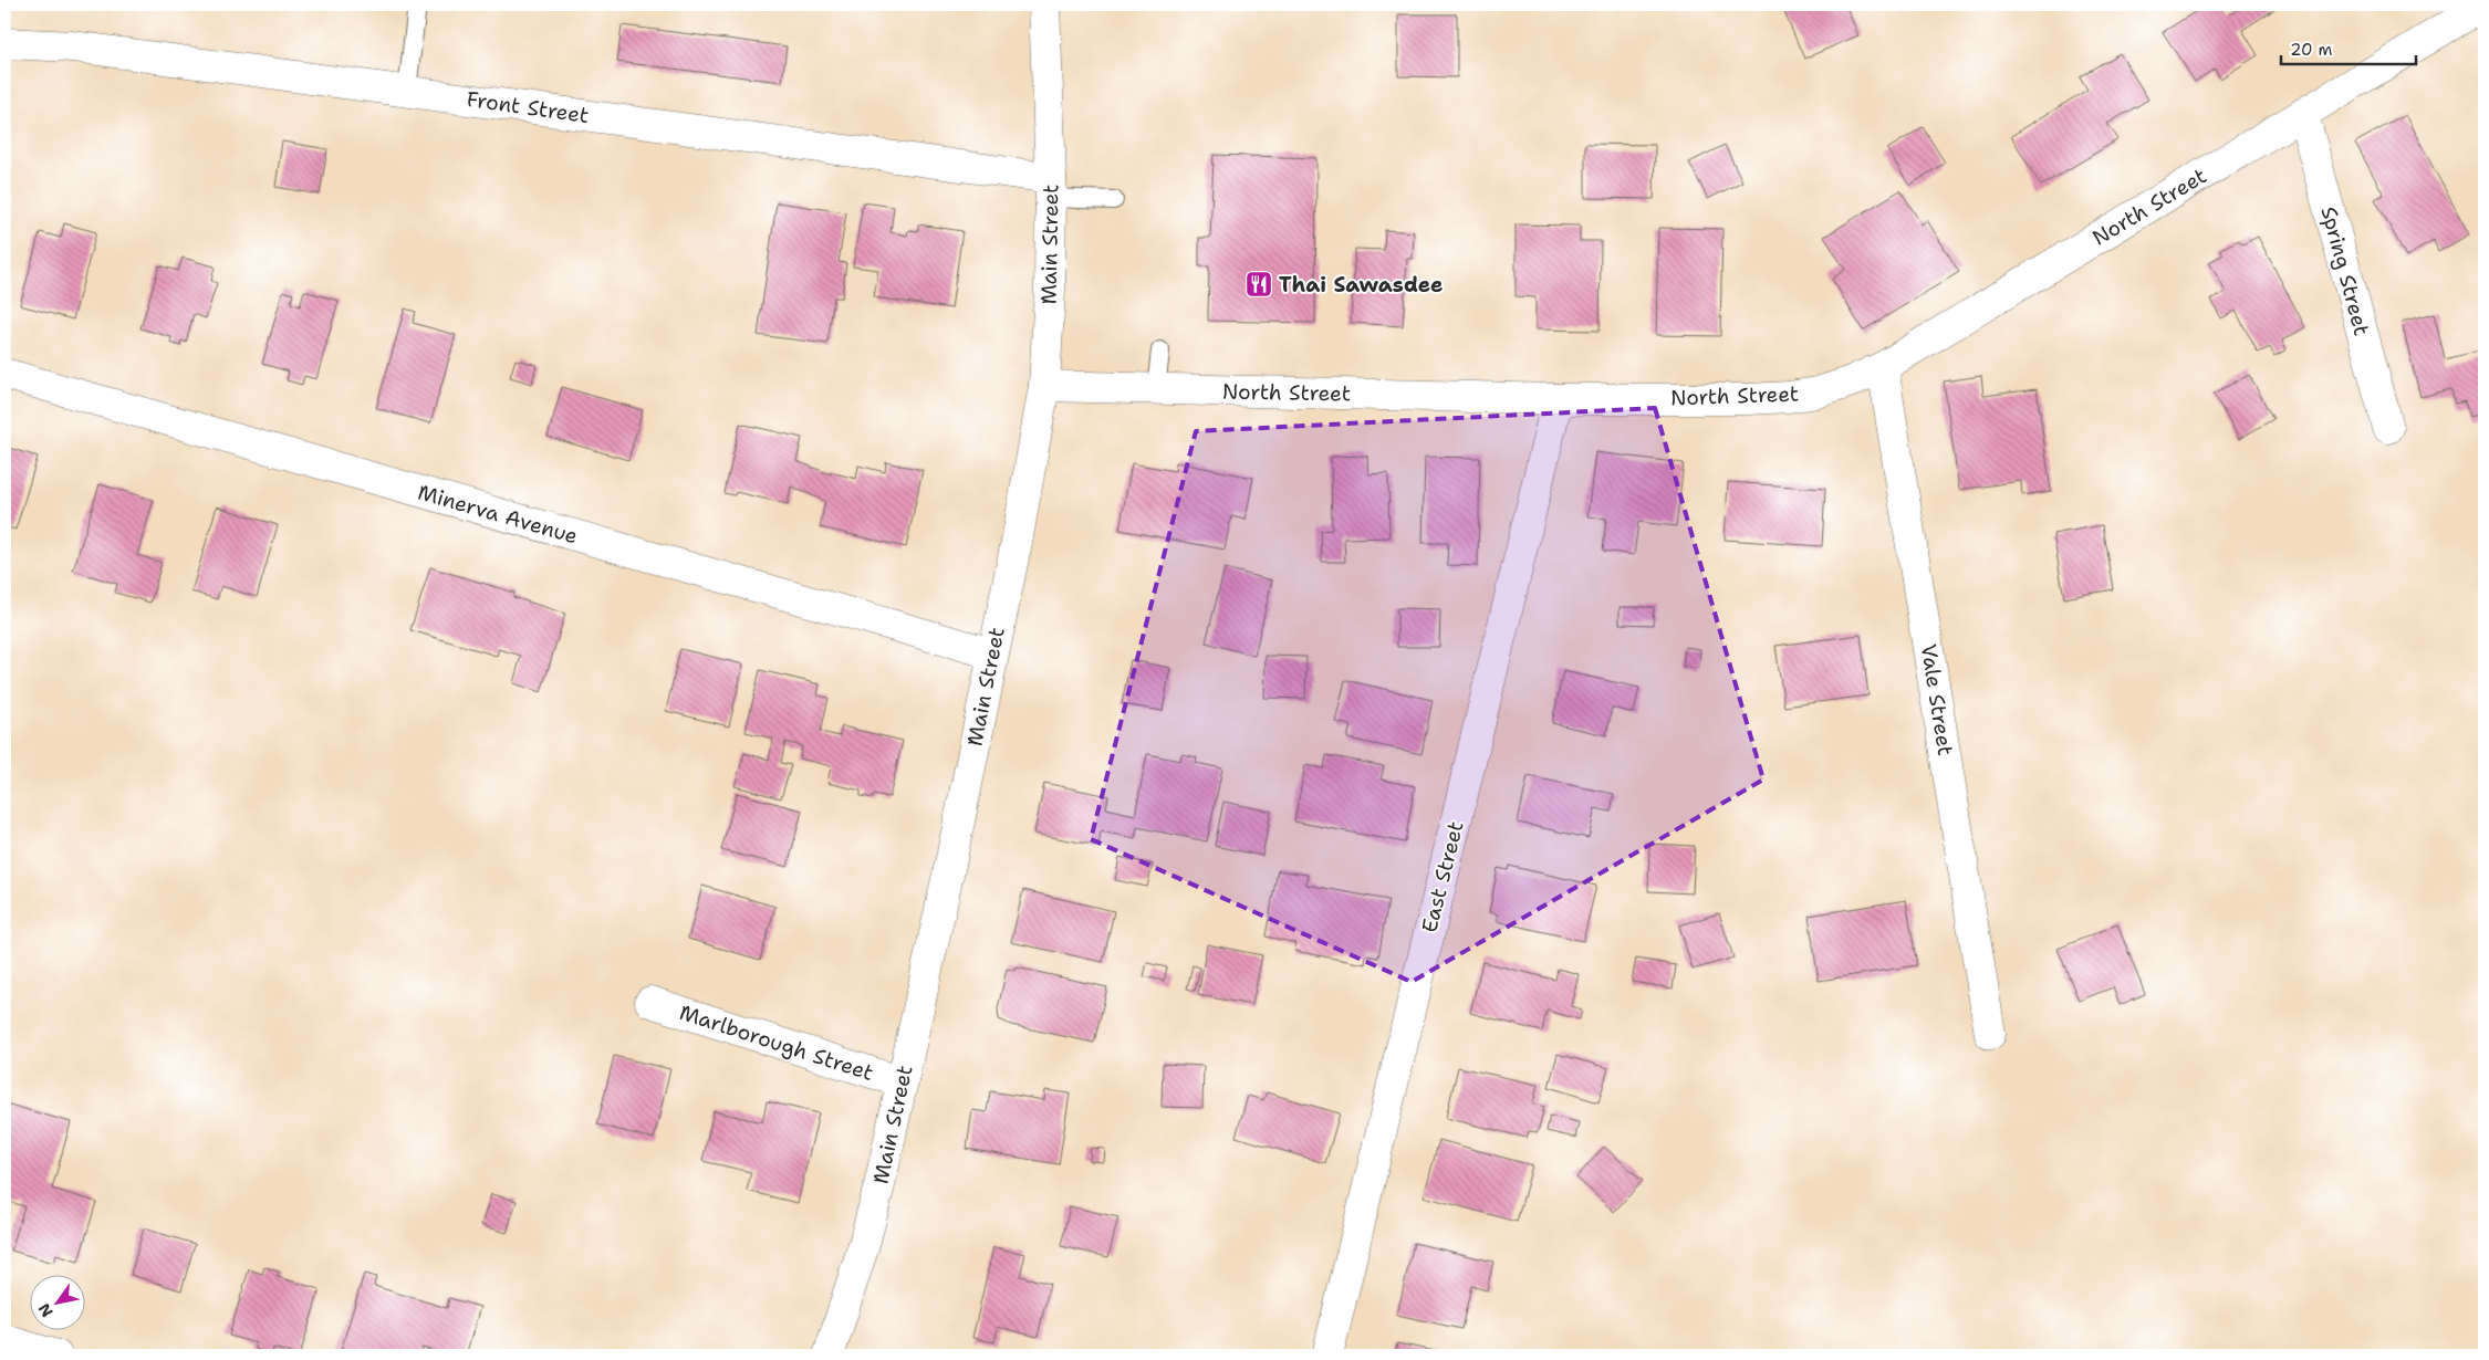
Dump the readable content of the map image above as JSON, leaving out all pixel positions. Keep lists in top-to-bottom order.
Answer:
{
  "streets": {
    "street": [
      "Front Street",
      "North Street",
      "Main Street",
      "Spring Street",
      "Minerva Avenue",
      "Vale Street",
      "East Street",
      "Marlborough Street"
    ]
  },
  "crossings": [
    ["Front Street", "Main Street"],
    ["North Street", "Main Street"],
    ["North Street", "Spring Street"],
    ["North Street", "Vale Street"],
    ["North Street", "East Street"],
    ["Main Street", "Minerva Avenue"],
    ["Main Street", "Marlborough Street"]
  ],
  "places": {
    "restaurant": ["Thai Sawasdee"]
  },
  "scale_bar": "20 m",
  "north": "bottom left"
}
